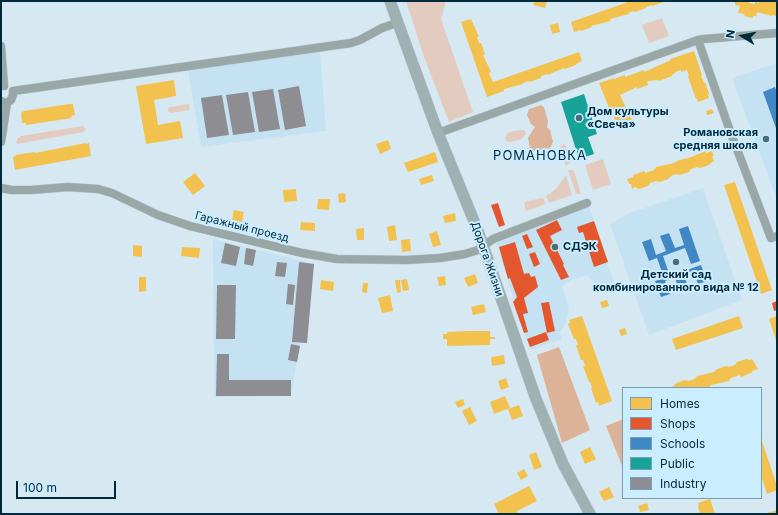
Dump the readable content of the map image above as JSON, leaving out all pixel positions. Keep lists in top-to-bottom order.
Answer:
{
  "streets": {
    "main road": ["Дорога Жизни"],
    "street": ["Гаражный проезд"]
  },
  "crossings": [
    ["Гаражный проезд", "Дорога Жизни"]
  ],
  "districts": ["РОМАНОВКА"],
  "places": [
    "Дом культуры «Свеча»",
    "Романовская средняя школа",
    "СДЭК",
    "Детский сад комбинированного вида № 12"
  ],
  "legend": [
    "Homes",
    "Shops",
    "Schools",
    "Public",
    "Industry"
  ],
  "scale_bar": "100 m",
  "north": "left"
}
